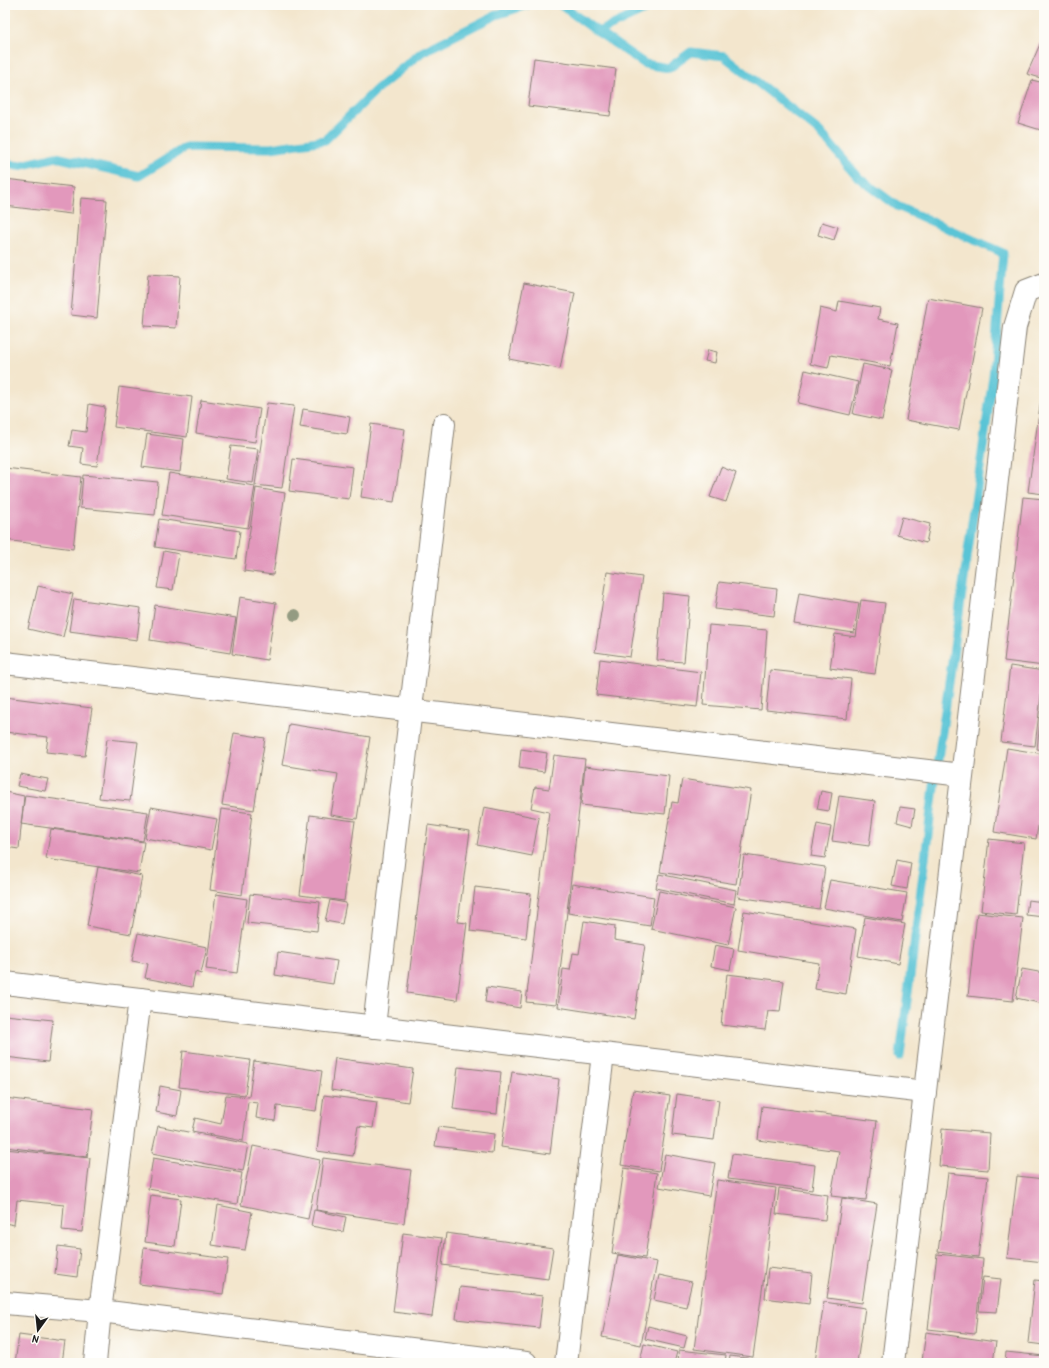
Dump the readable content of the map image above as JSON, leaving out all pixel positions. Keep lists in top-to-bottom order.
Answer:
{
  "north": "bottom"
}
